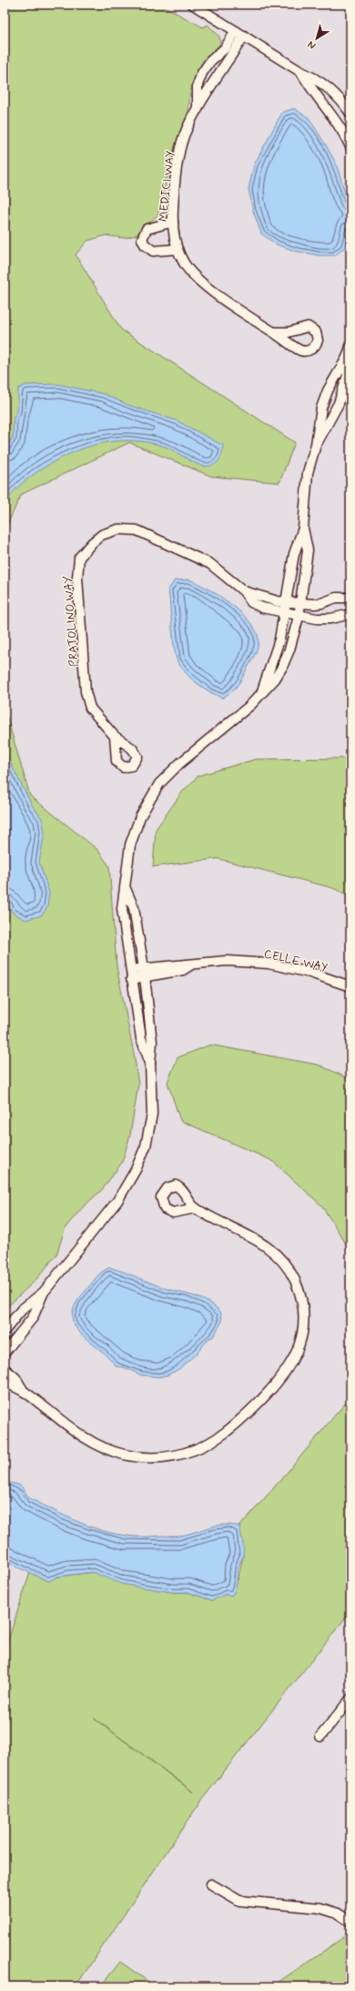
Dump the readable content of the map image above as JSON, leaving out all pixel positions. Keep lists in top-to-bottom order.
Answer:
{
  "streets": {
    "street": ["MEDICI WAY", "PRATOLINO WAY", "CELLE WAY"]
  },
  "north": "bottom left"
}
